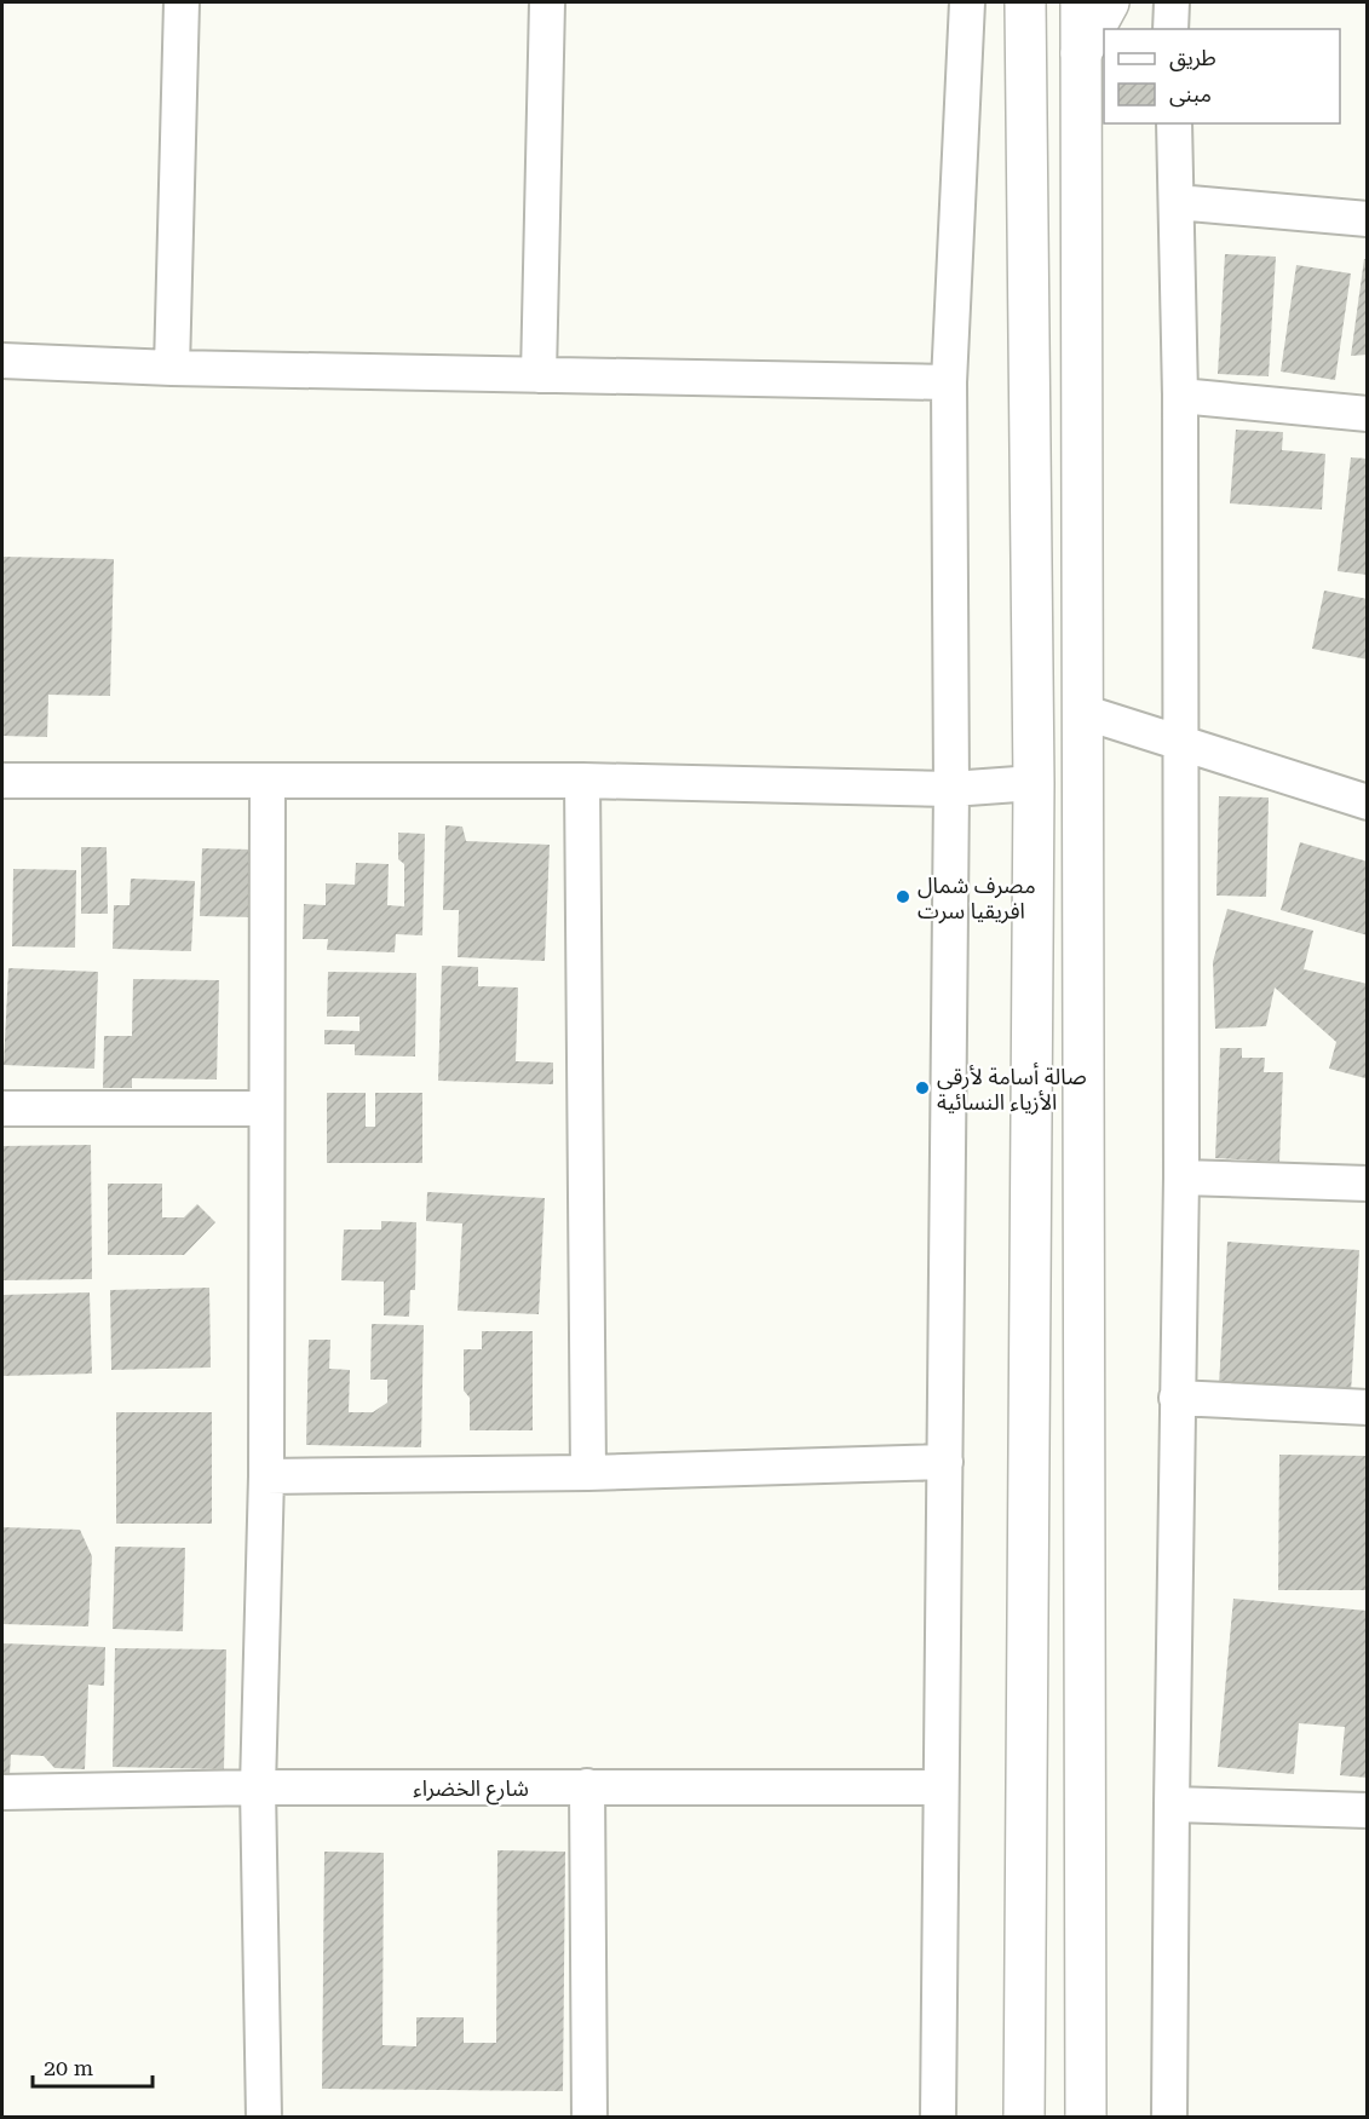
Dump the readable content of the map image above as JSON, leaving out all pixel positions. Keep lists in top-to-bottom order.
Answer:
{
  "streets": {
    "street": ["شارع الخضراء"]
  },
  "places": ["مصرف شمال افريقيا سرت", "صالة أسامة لأرقى الأزياء النسائية"],
  "legend": ["طريق", "مبنى"],
  "scale_bar": "20 m"
}
